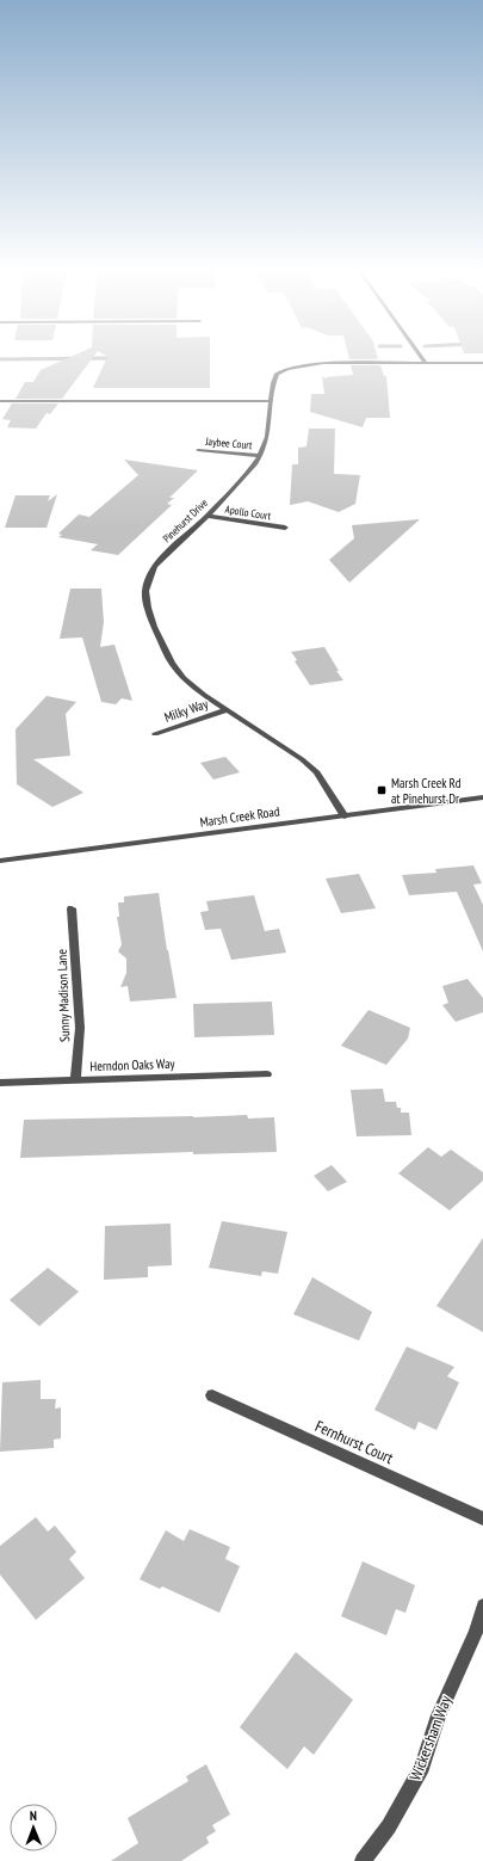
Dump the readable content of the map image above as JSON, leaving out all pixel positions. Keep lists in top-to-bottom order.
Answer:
{
  "streets": {
    "street": [
      "Jaybee Court",
      "Apollo Court",
      "Pinehurst Drive",
      "Milky Way",
      "Marsh Creek Road",
      "Sunny Madison Lane",
      "Herndon Oaks Way",
      "Fernhurst Court",
      "Wickersham Way"
    ]
  },
  "crossings": [
    ["Jaybee Court", "Pinehurst Drive"],
    ["Apollo Court", "Pinehurst Drive"],
    ["Pinehurst Drive", "Milky Way"],
    ["Pinehurst Drive", "Marsh Creek Road"],
    ["Sunny Madison Lane", "Herndon Oaks Way"]
  ],
  "places": {
    "transit": ["Marsh Creek Rd at Pinehurst Dr"]
  },
  "north": "top"
}
